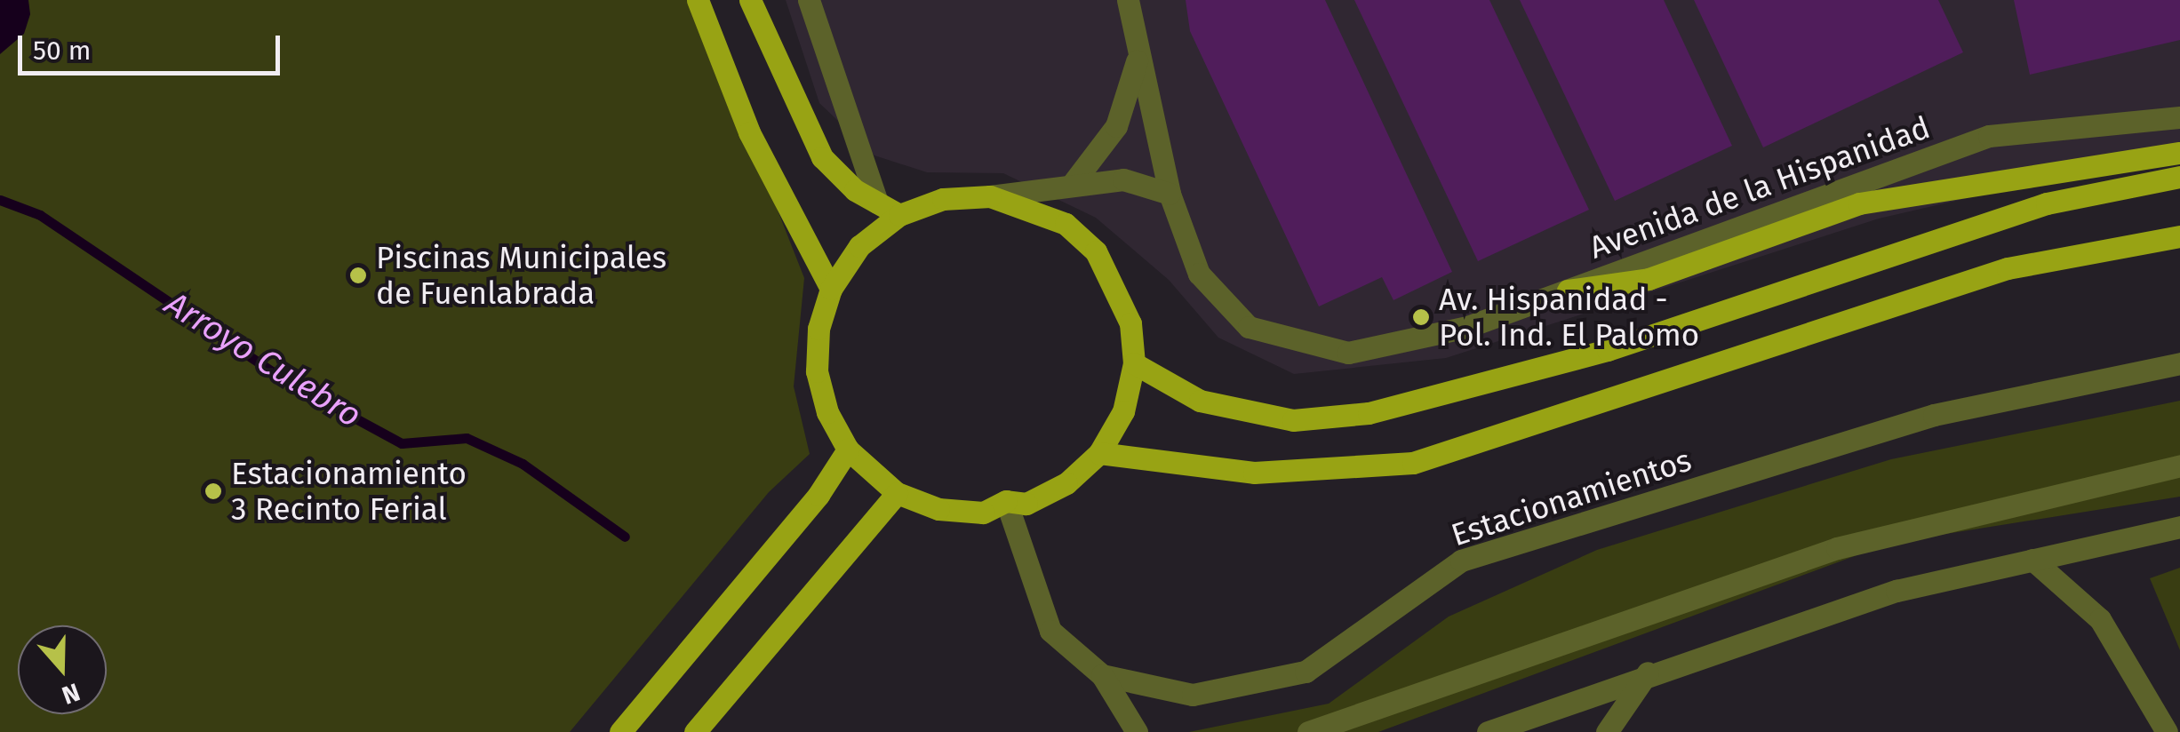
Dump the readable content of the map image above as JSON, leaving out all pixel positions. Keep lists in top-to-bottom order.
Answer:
{
  "streets": {
    "street": ["Avenida de la Hispanidad", "Estacionamientos"]
  },
  "water": ["Arroyo Culebro"],
  "places": ["Piscinas Municipales de Fuenlabrada", "Av. Hispanidad - Pol. Ind. El Palomo", "Estacionamiento 3 Recinto Ferial"],
  "scale_bar": "50 m",
  "north": "bottom"
}
